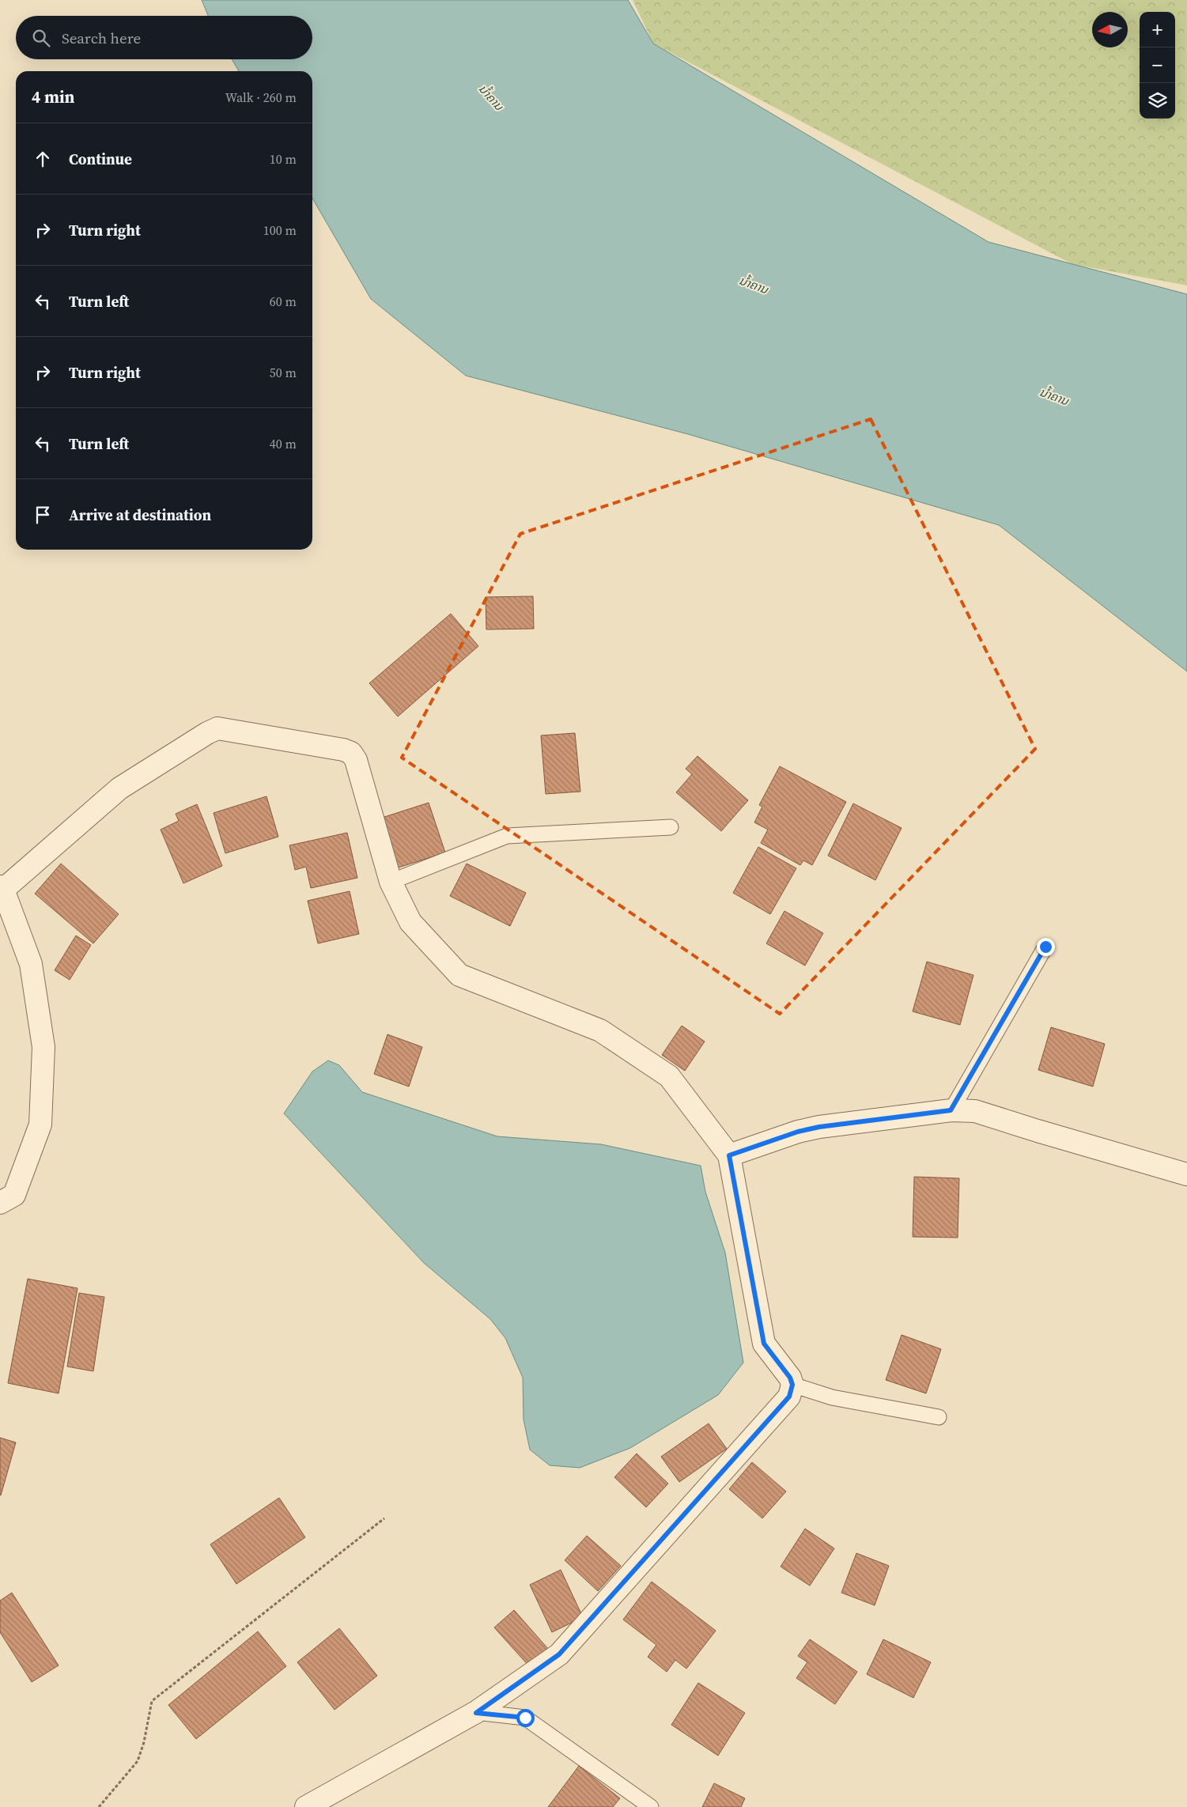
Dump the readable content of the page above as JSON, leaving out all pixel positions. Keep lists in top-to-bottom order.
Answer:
{
  "water": ["ນ້ຳຄານ"],
  "north": "left",
  "page": {
    "map_buttons": ["+", "−"],
    "search": "Search here",
    "heading": ["4 min", "Walk · 260 m"],
    "list": [
      ["Continue", "10 m"],
      ["Turn right", "100 m"],
      ["Turn left", "60 m"],
      ["Turn right", "50 m"],
      ["Turn left", "40 m"],
      "Arrive at destination"
    ]
  }
}
